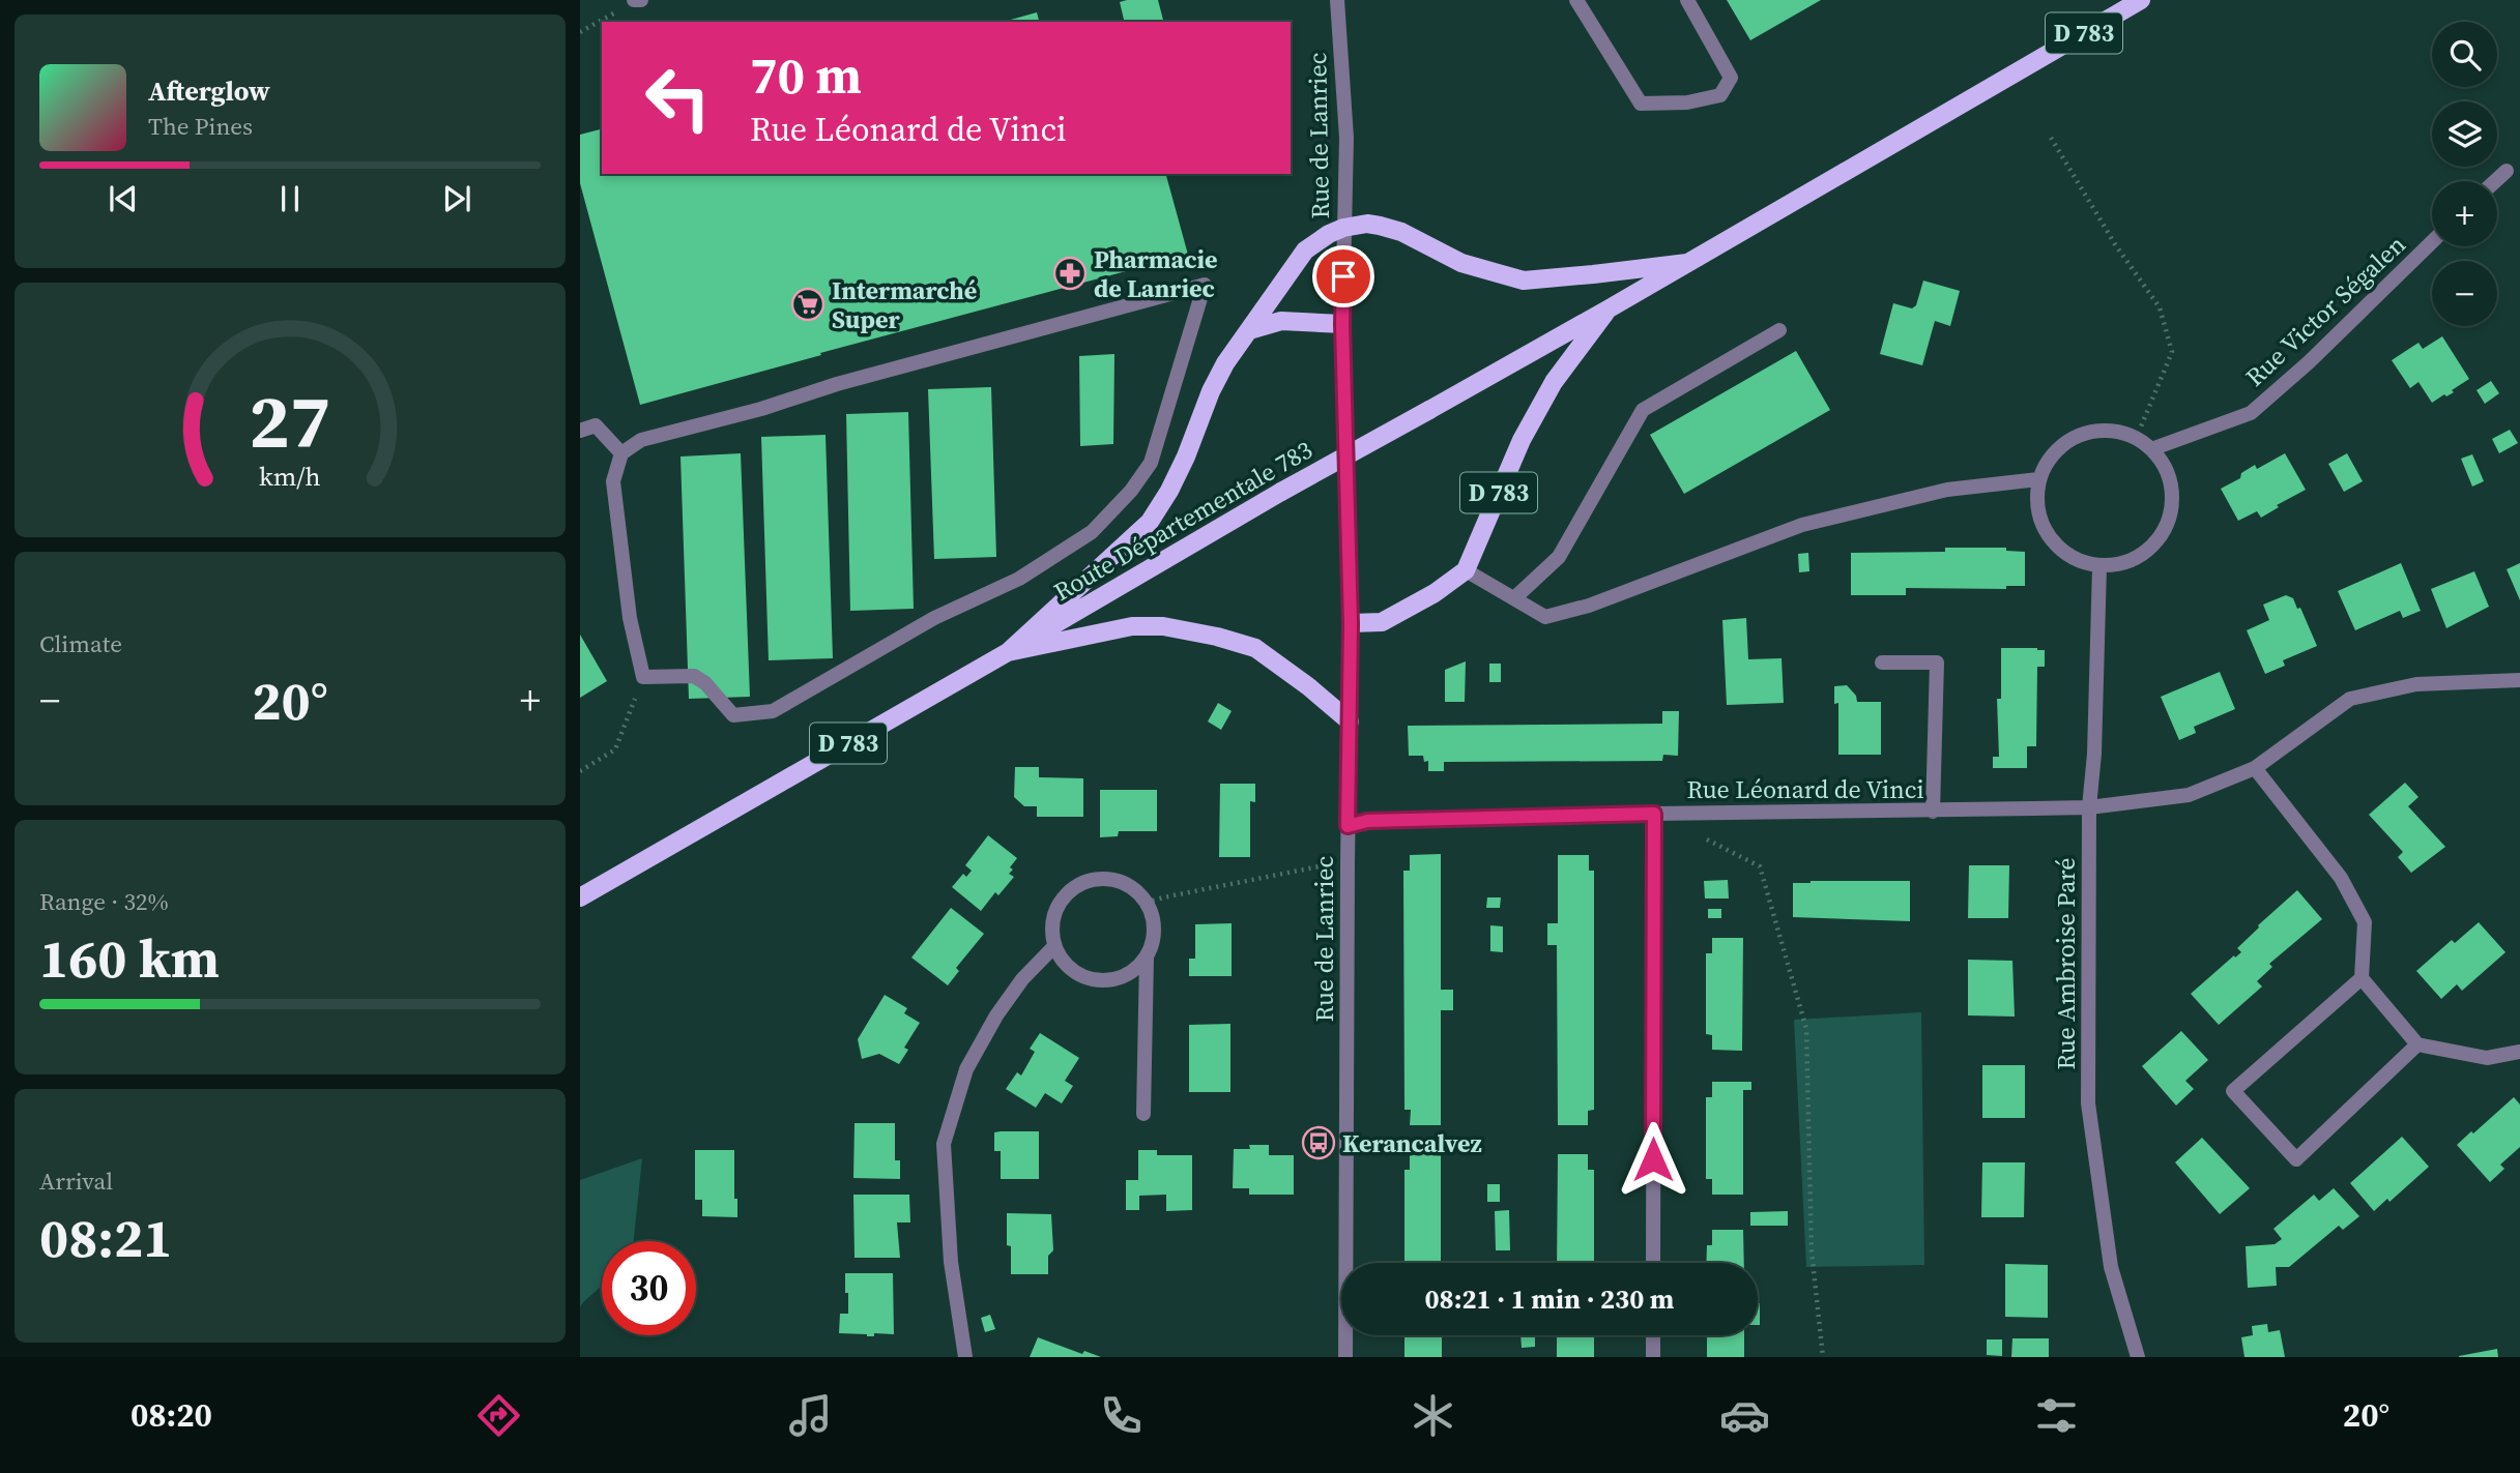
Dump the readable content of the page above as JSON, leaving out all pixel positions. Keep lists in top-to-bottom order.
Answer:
{
  "streets": {
    "main road": ["D 783", "Route Départementale 783"],
    "street": [
      "Rue de Lanriec",
      "Rue Victor Ségalen",
      "Rue Léonard de Vinci",
      "Rue Ambroise Paré"
    ]
  },
  "crossings": [
    ["D 783", "Rue de Lanriec"],
    ["D 783", "Route Départementale 783"],
    ["Rue de Lanriec", "Rue Léonard de Vinci"],
    ["Rue Victor Ségalen", "Rue Ambroise Paré"],
    ["Rue Léonard de Vinci", "Rue Ambroise Paré"]
  ],
  "places": {
    "pharmacy": ["Pharmacie de Lanriec"],
    "supermarket": ["Intermarché Super"],
    "bus stop": ["Kerancalvez"]
  },
  "page": {
    "map_buttons": ["+", "−"],
    "turn": ["70 m", "Rue Léonard de Vinci"],
    "song": ["Afterglow", "The Pines"],
    "tile": [
      "Climate",
      ["Range · 32%", "160 km"],
      ["Arrival", "08:21"]
    ],
    "heat": ["−", "20°", "+"],
    "limit": "30",
    "trip": "08:21 · 1 min · 230 m",
    "tabs": ["08:20", "20°"],
    "gauge": ["27", "km/h"]
  }
}
